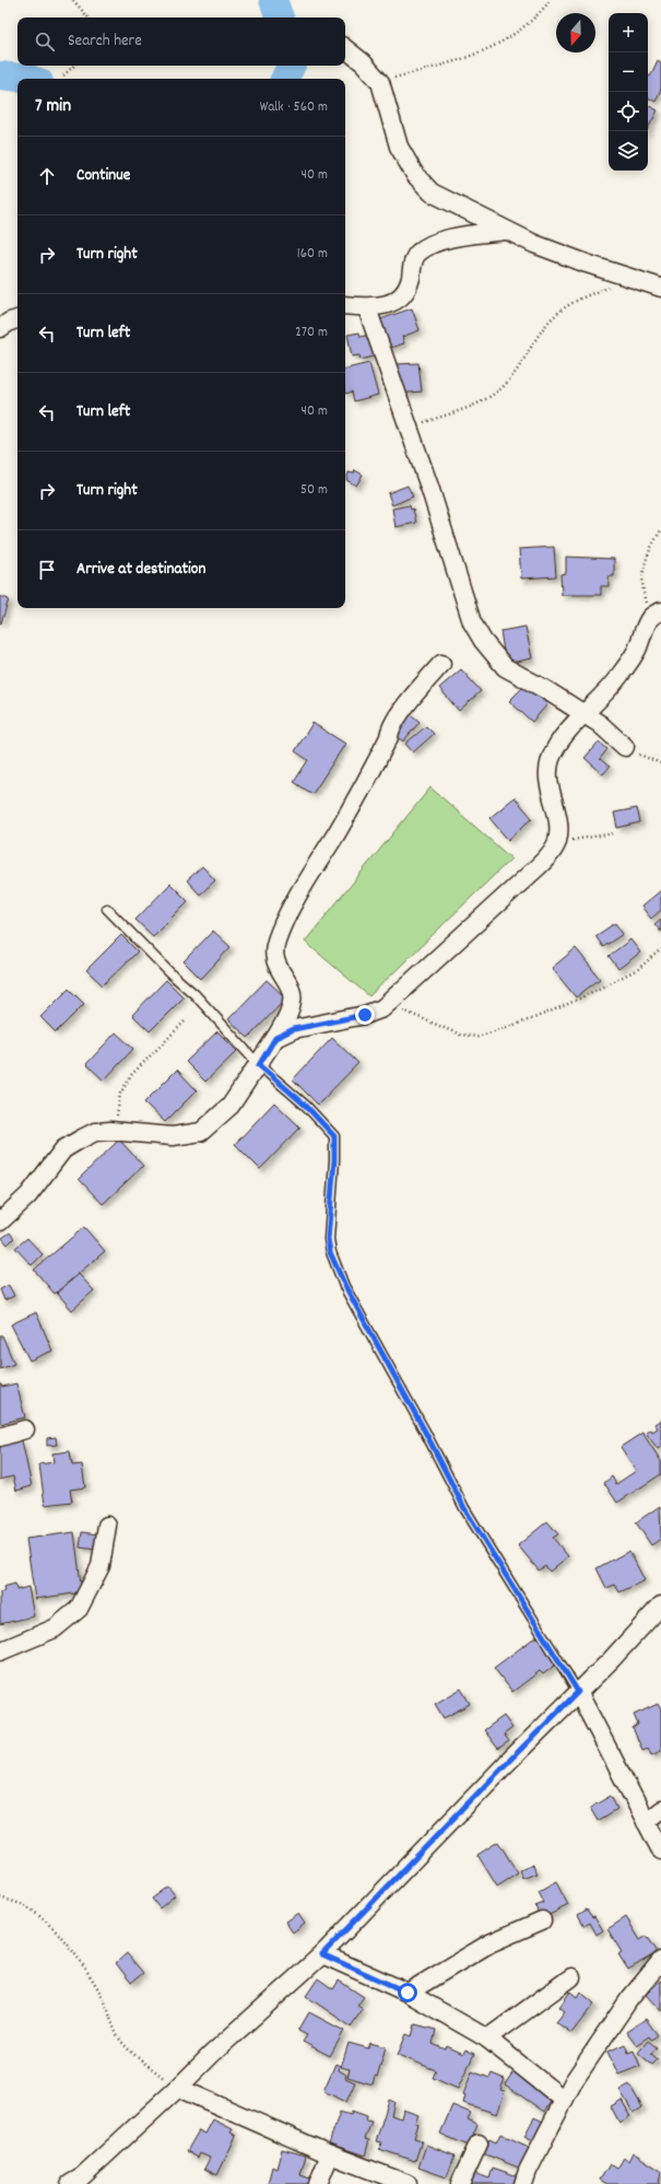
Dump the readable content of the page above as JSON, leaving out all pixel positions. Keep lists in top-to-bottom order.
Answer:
{
  "north": "bottom",
  "page": {
    "map_buttons": ["+", "−"],
    "search": "Search here",
    "heading": ["7 min", "Walk · 560 m"],
    "list": [
      ["Continue", "40 m"],
      ["Turn right", "160 m"],
      ["Turn left", "270 m"],
      ["Turn left", "40 m"],
      ["Turn right", "50 m"],
      "Arrive at destination"
    ]
  }
}
